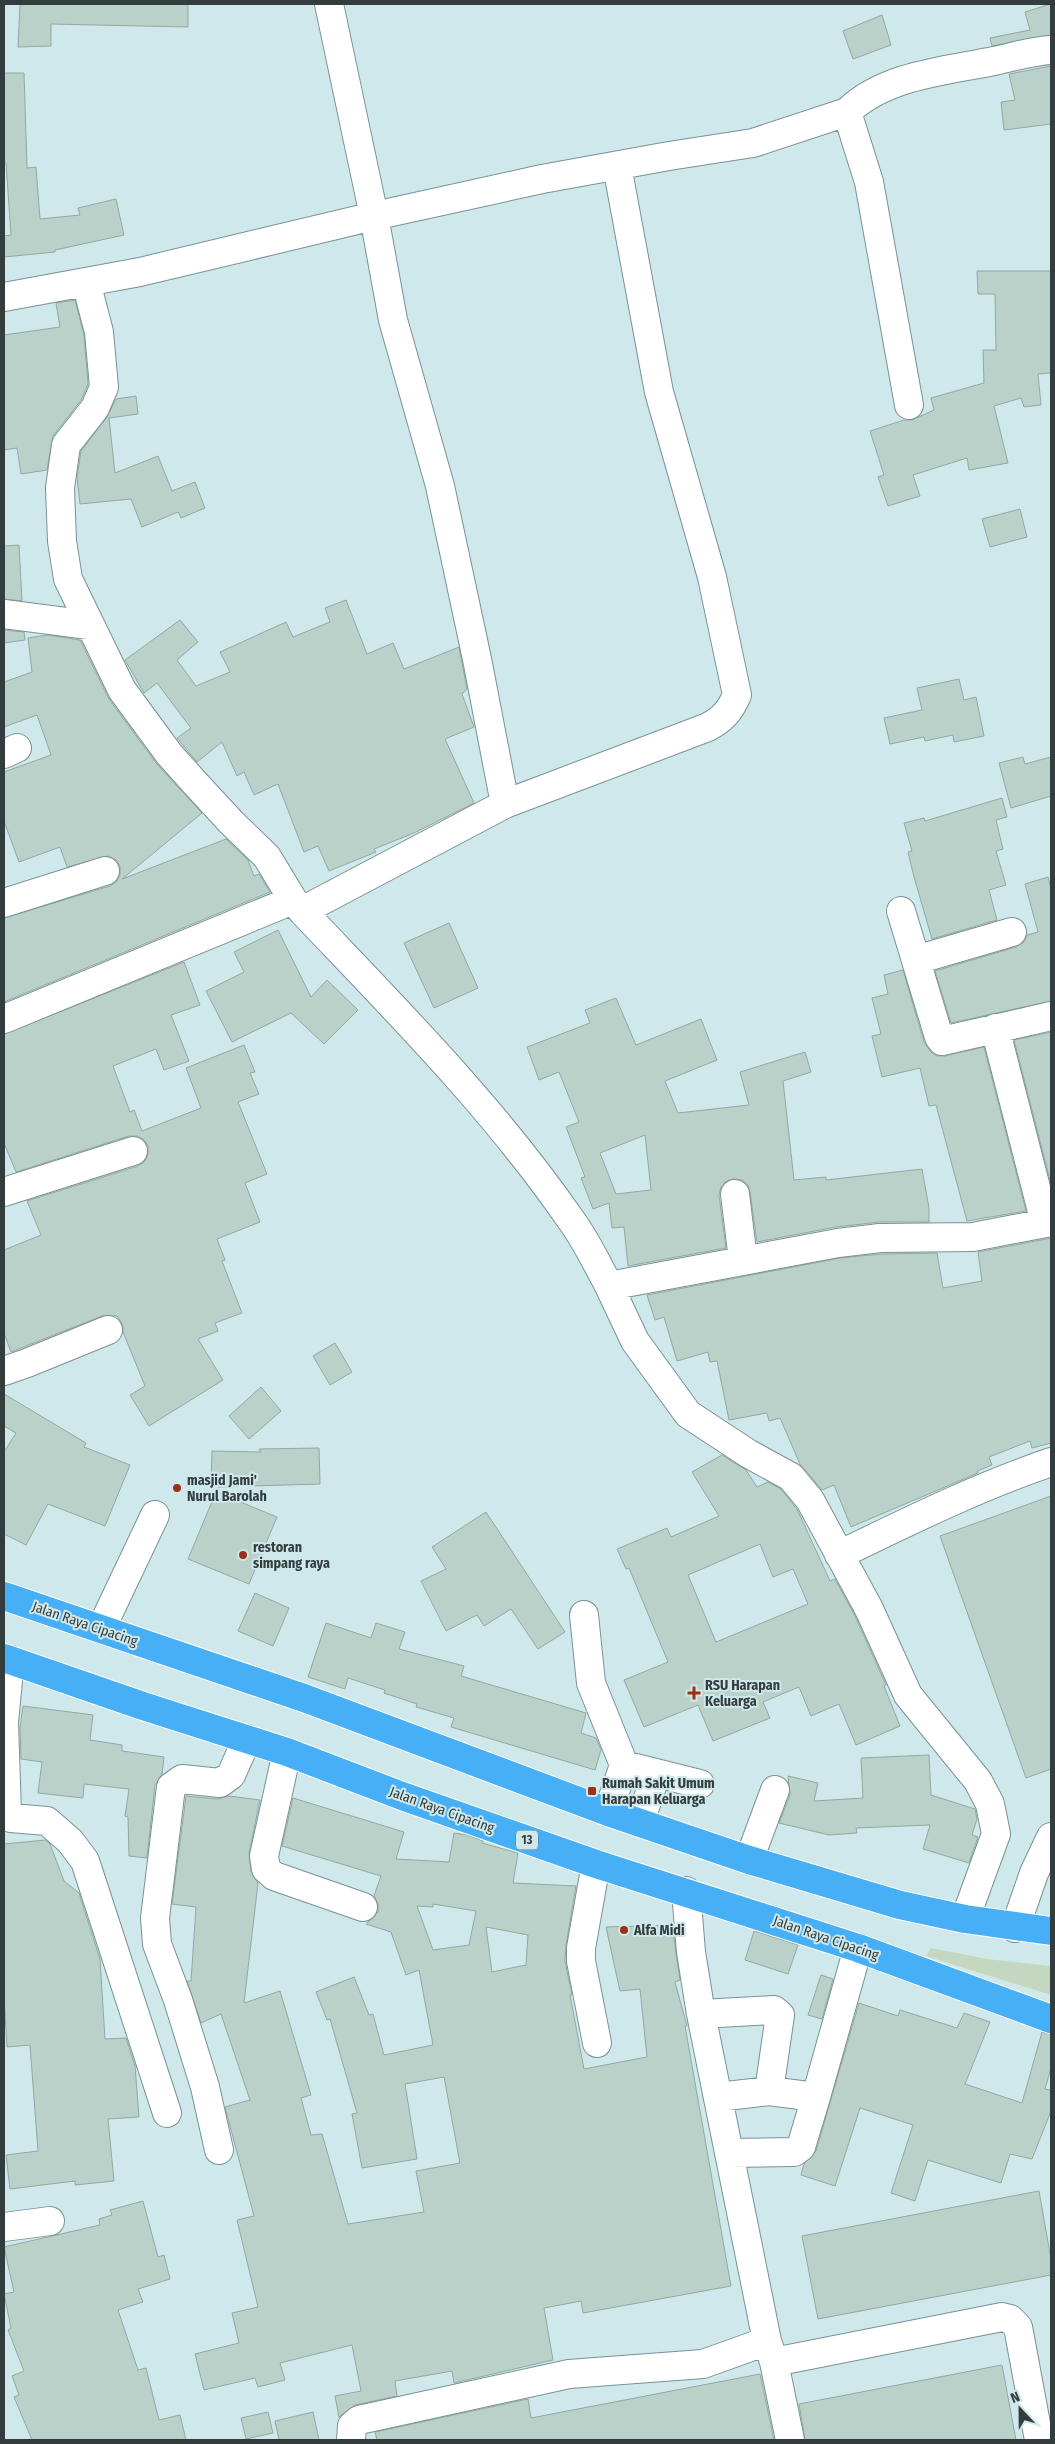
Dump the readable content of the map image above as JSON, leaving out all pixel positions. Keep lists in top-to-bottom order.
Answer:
{
  "streets": {
    "highway": ["Jalan Raya Cipacing", "13"]
  },
  "places": {
    "other": ["masjid Jami' Nurul Barolah", "restoran simpang raya", "Alfa Midi"],
    "health": ["RSU Harapan Keluarga"],
    "transit": ["Rumah Sakit Umum Harapan Keluarga"]
  },
  "north": "top"
}
